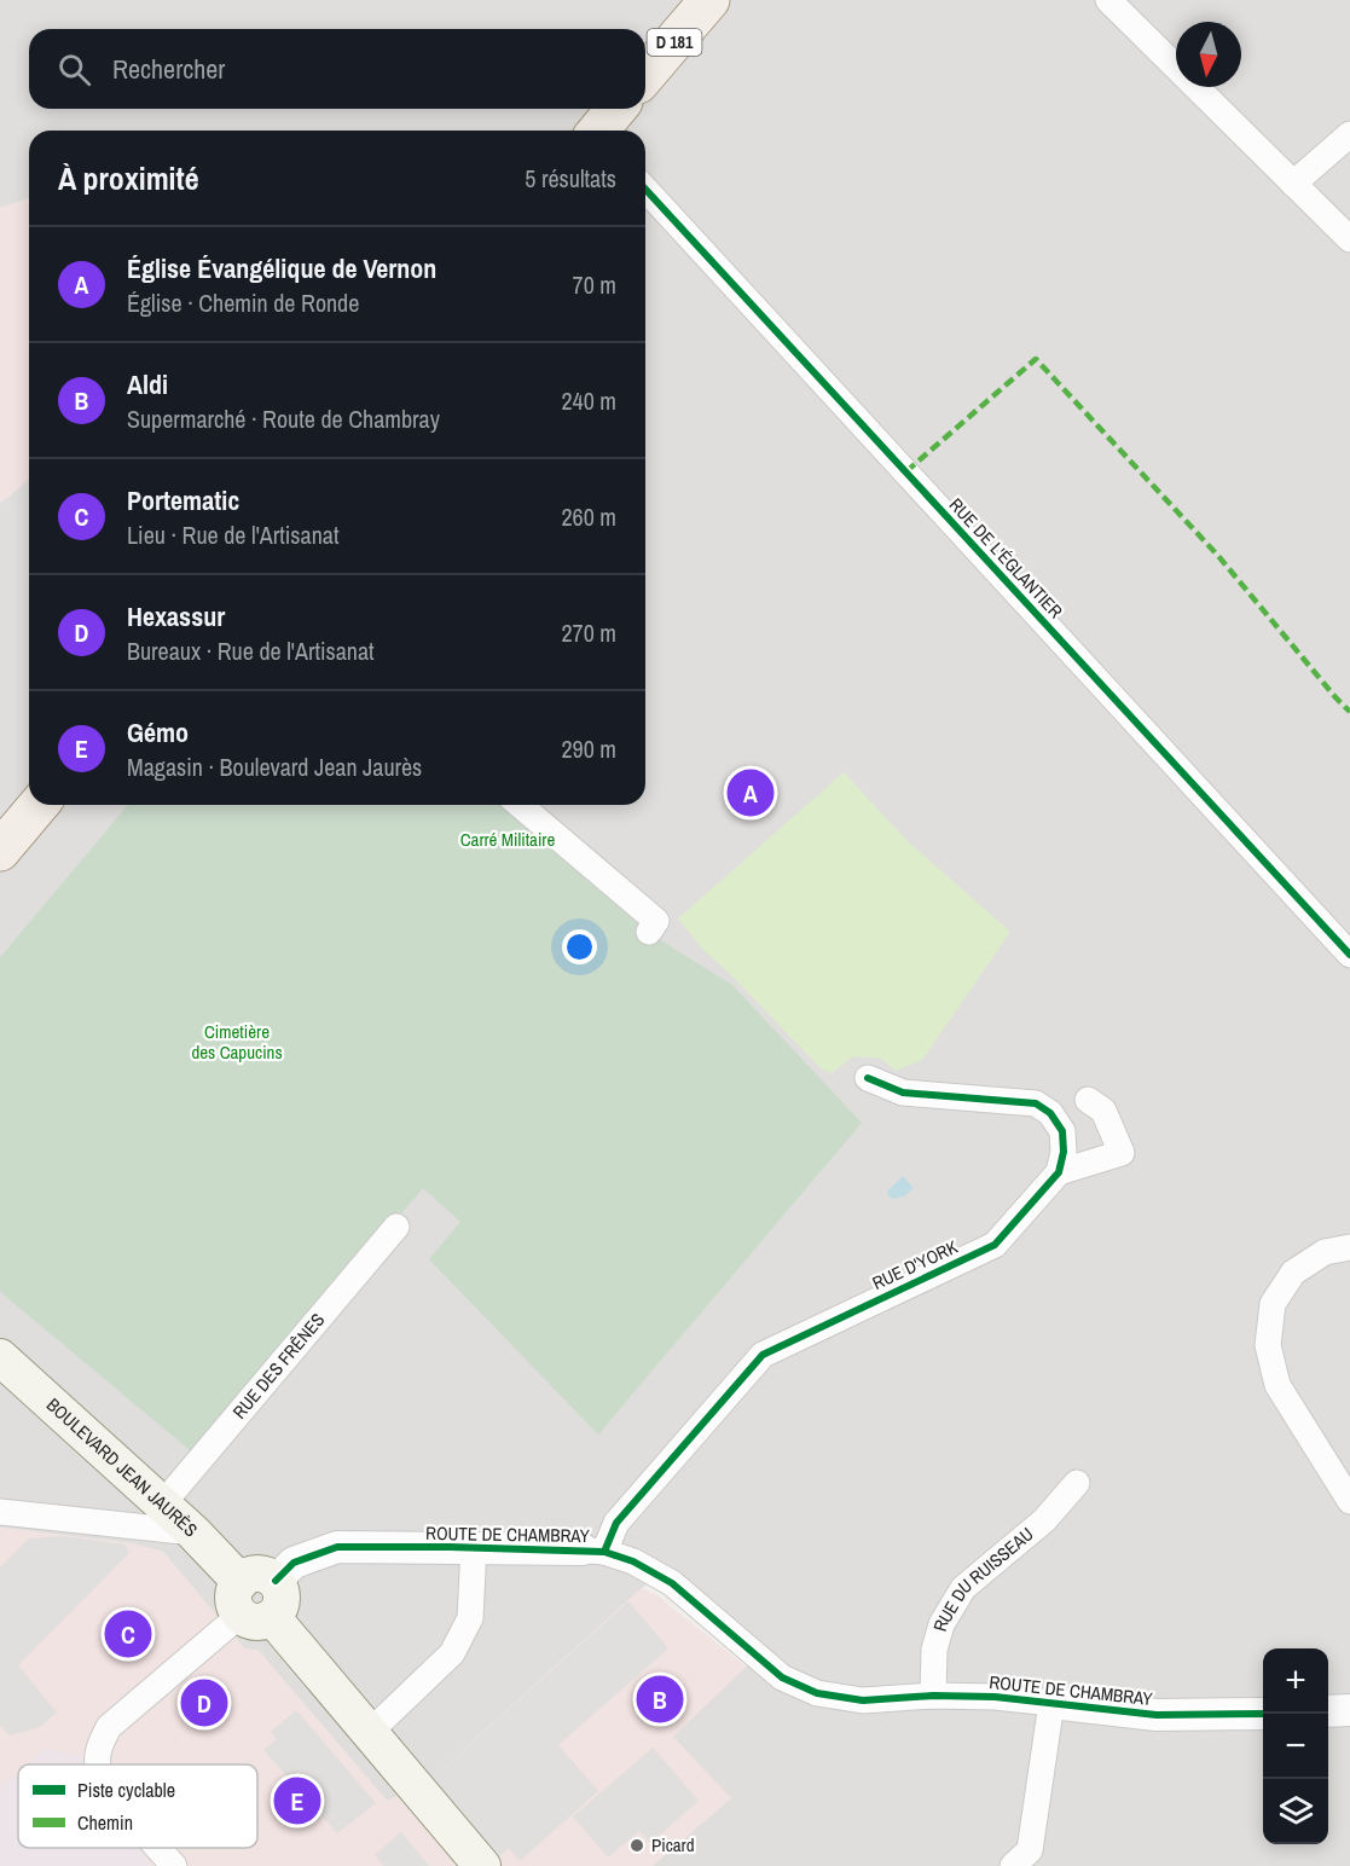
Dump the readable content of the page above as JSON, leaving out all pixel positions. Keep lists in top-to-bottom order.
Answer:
{
  "streets": {
    "main road": ["D 181", "BOULEVARD JEAN JAURÈS"],
    "street": [
      "RUE DE L'ÉGLANTIER",
      "RUE D'YORK",
      "RUE DES FRÊNES",
      "ROUTE DE CHAMBRAY",
      "RUE DU RUISSEAU"
    ]
  },
  "crossings": [
    ["RUE D'YORK", "ROUTE DE CHAMBRAY"],
    ["RUE DES FRÊNES", "BOULEVARD JEAN JAURÈS"],
    ["BOULEVARD JEAN JAURÈS", "ROUTE DE CHAMBRAY"],
    ["ROUTE DE CHAMBRAY", "RUE DU RUISSEAU"]
  ],
  "parks": ["Carré Militaire", "Cimetière des Capucins"],
  "places": ["Picard"],
  "legend": ["Piste cyclable", "Chemin"],
  "north": "bottom",
  "page": {
    "search": "Rechercher",
    "heading": ["À proximité", "5 résultats"],
    "list": [
      {
        "mark": "A",
        "name": "Église Évangélique de Vernon",
        "note": "Église · Chemin de Ronde",
        "value": "70 m"
      },
      {
        "mark": "B",
        "name": "Aldi",
        "note": "Supermarché · Route de Chambray",
        "value": "240 m"
      },
      {
        "mark": "C",
        "name": "Portematic",
        "note": "Lieu · Rue de l'Artisanat",
        "value": "260 m"
      },
      {
        "mark": "D",
        "name": "Hexassur",
        "note": "Bureaux · Rue de l'Artisanat",
        "value": "270 m"
      },
      {
        "mark": "E",
        "name": "Gémo",
        "note": "Magasin · Boulevard Jean Jaurès",
        "value": "290 m"
      }
    ],
    "pins": [
      "A",
      "C",
      "B",
      "D",
      "E"
    ],
    "map_buttons": ["+", "−"]
  }
}
